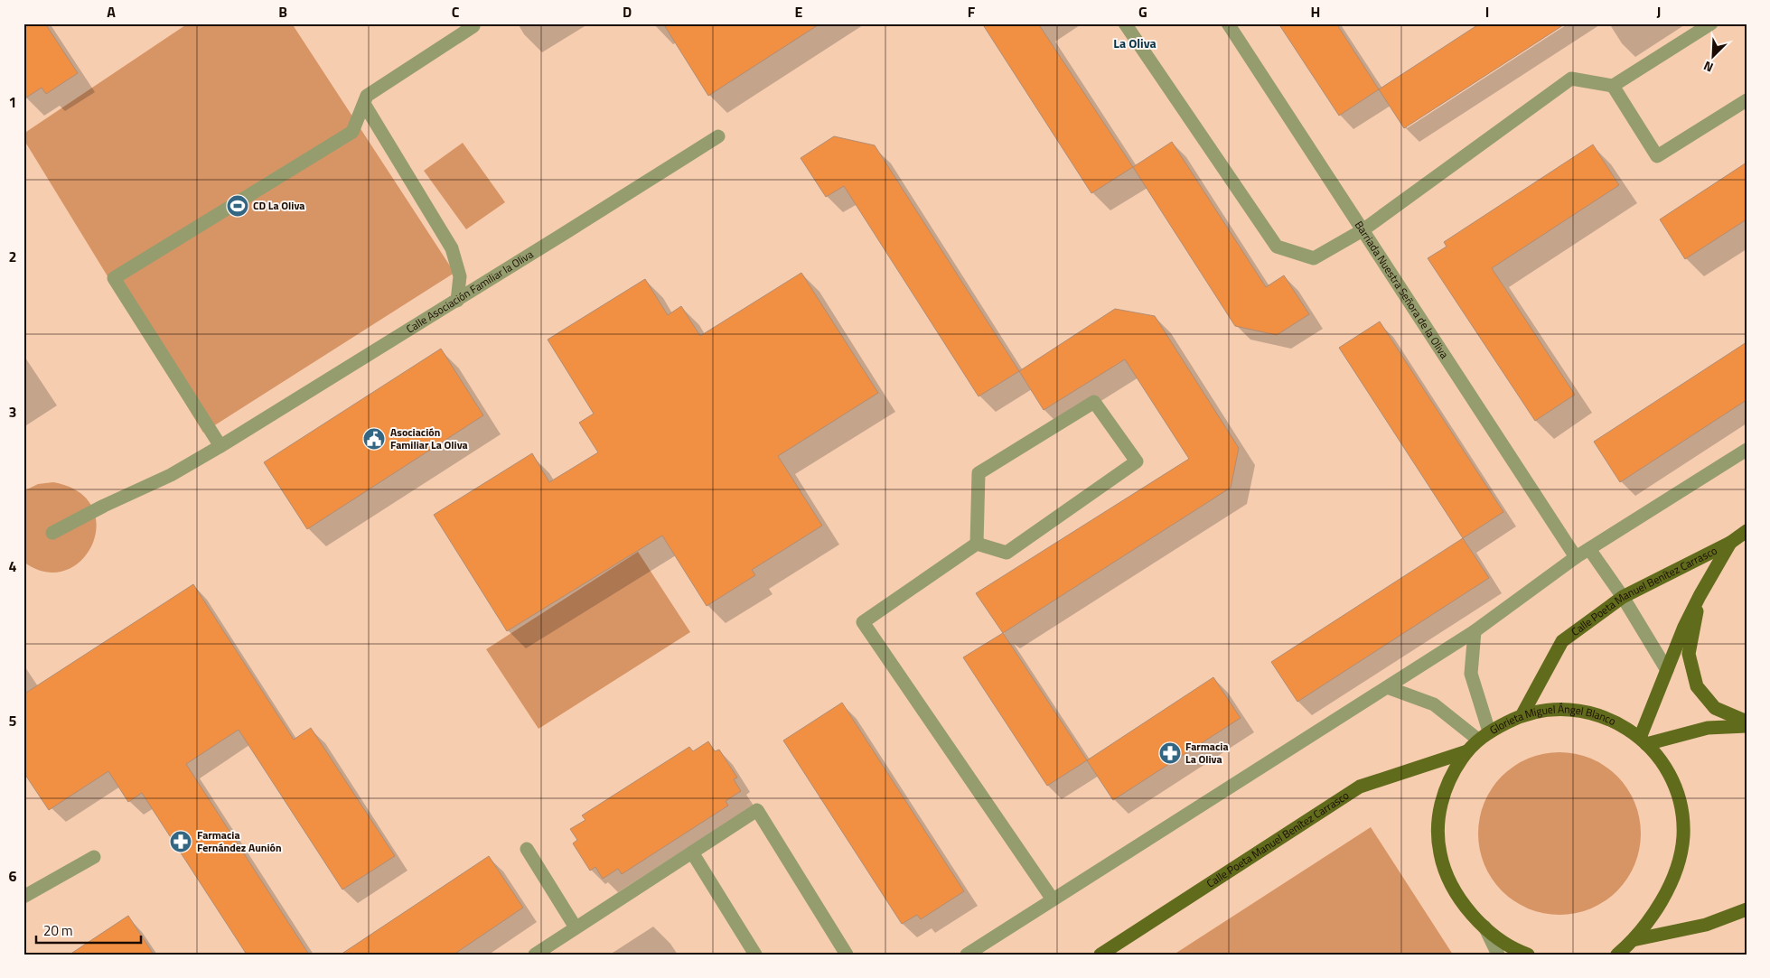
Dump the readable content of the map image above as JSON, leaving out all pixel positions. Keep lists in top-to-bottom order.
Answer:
{
  "streets": {
    "main road": ["Calle Poeta Manuel Benítez Carrasco", "Glorieta Miguel Ángel Blanco"],
    "street": ["Barriada Nuestra Señora de la Oliva", "Calle Asociación Familiar la Oliva"]
  },
  "crossings": [
    ["Calle Poeta Manuel Benítez Carrasco", "Glorieta Miguel Ángel Blanco"]
  ],
  "districts": ["La Oliva"],
  "places": {
    "sports": ["CD La Oliva"],
    "public building": ["Asociación Familiar La Oliva"],
    "pharmacy": ["Farmacia La Oliva", "Farmacia Fernández Aunión"]
  },
  "scale_bar": "20 m",
  "north": "bottom left",
  "grid": {
    "columns": [
      "A",
      "B",
      "C",
      "D",
      "E",
      "F",
      "G",
      "H",
      "I",
      "J"
    ],
    "rows": [
      "1",
      "2",
      "3",
      "4",
      "5",
      "6"
    ]
  }
}
